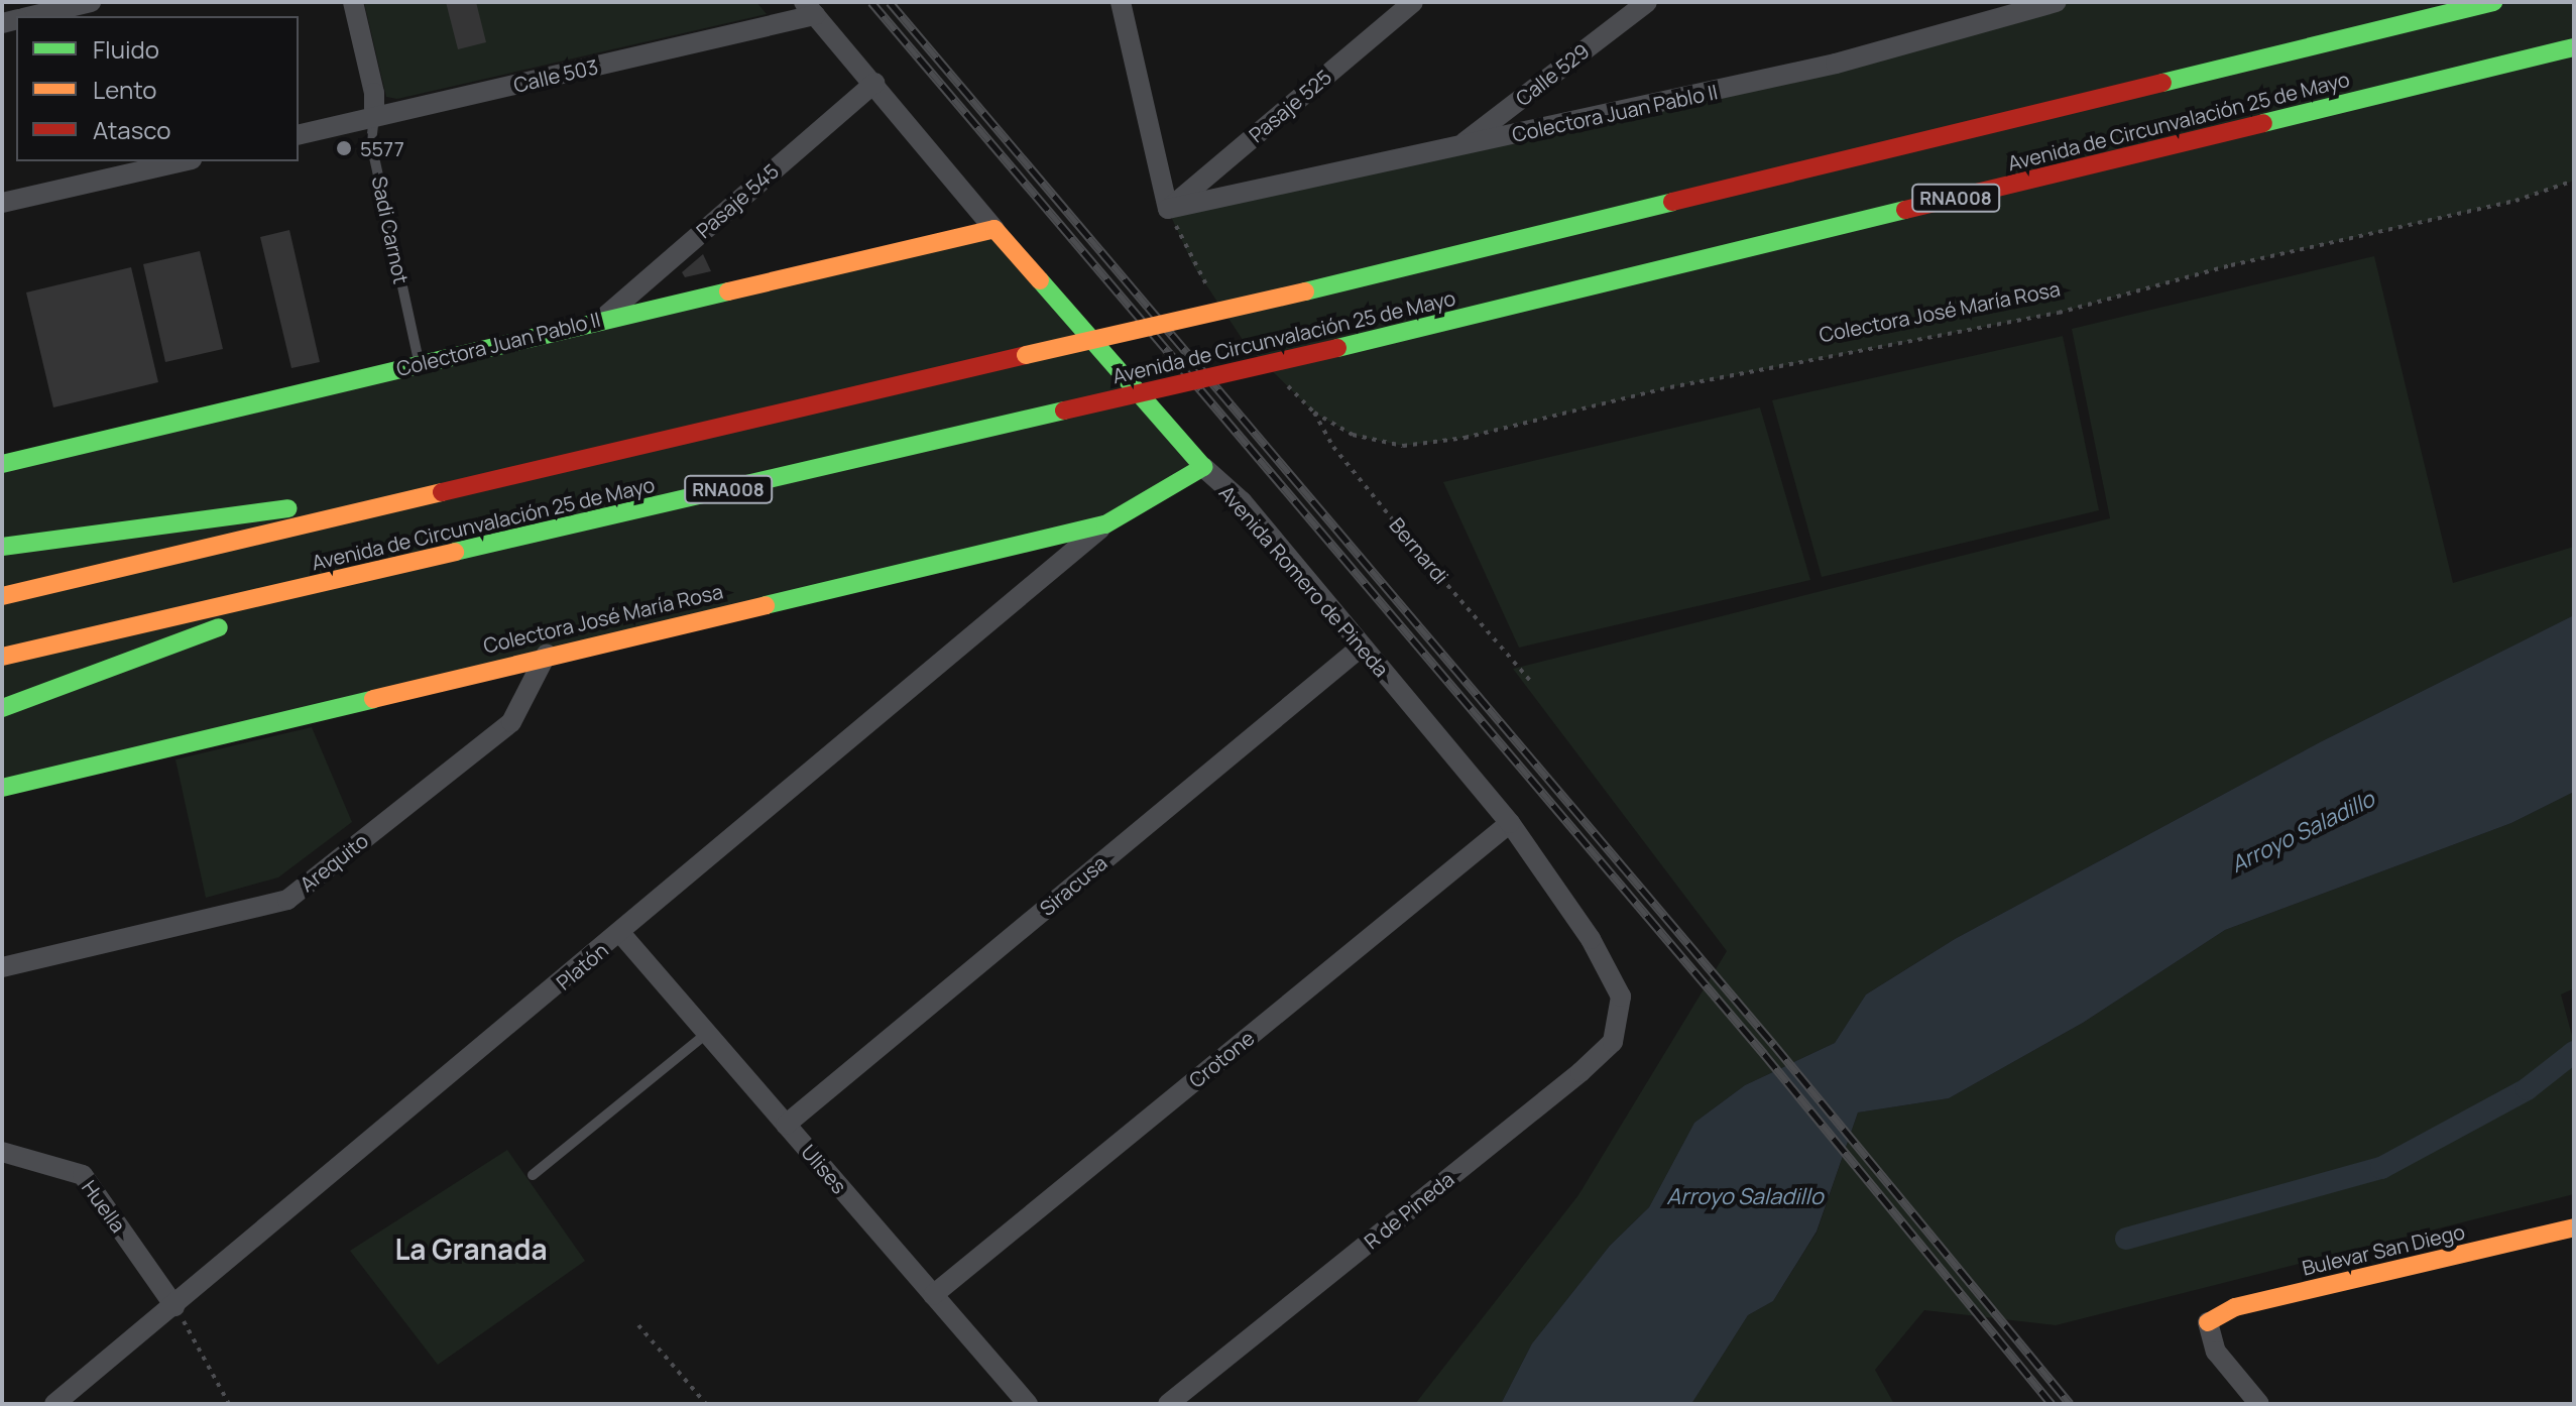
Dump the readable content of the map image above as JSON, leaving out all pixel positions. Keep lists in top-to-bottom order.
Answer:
{
  "streets": {
    "main road": [
      "Colectora Juan Pablo II",
      "Avenida de Circunvalación 25 de Mayo",
      "RNA008",
      "Colectora José María Rosa",
      "Avenida Romero de Pineda",
      "Bulevar San Diego"
    ],
    "street": [
      "Calle 529",
      "Calle 503",
      "Pasaje 525",
      "Pasaje 545",
      "Sadi Carnot",
      "Arequito",
      "Siracusa",
      "Platón",
      "Crotone",
      "Ulises",
      "Huella",
      "R de Pineda"
    ],
    "path": ["Bernardi"]
  },
  "crossings": [
    ["Calle 529", "Colectora Juan Pablo II"],
    ["Calle 503", "Sadi Carnot"],
    ["Calle 503", "Avenida Romero de Pineda"],
    ["Pasaje 525", "Colectora Juan Pablo II"],
    ["Colectora Juan Pablo II", "Pasaje 545"],
    ["Colectora Juan Pablo II", "Sadi Carnot"],
    ["Colectora Juan Pablo II", "Avenida Romero de Pineda"],
    ["Pasaje 545", "Avenida Romero de Pineda"],
    ["Colectora José María Rosa", "Bernardi"],
    ["Colectora José María Rosa", "Avenida Romero de Pineda"],
    ["Colectora José María Rosa", "Arequito"],
    ["Colectora José María Rosa", "Platón"],
    ["Avenida Romero de Pineda", "Siracusa"],
    ["Avenida Romero de Pineda", "Crotone"],
    ["Avenida Romero de Pineda", "R de Pineda"],
    ["Siracusa", "Ulises"],
    ["Platón", "Ulises"],
    ["Platón", "Huella"],
    ["Crotone", "Ulises"]
  ],
  "districts": ["La Granada"],
  "water": ["Arroyo Saladillo"],
  "places": ["5577"],
  "legend": ["Fluido", "Lento", "Atasco"]
}
